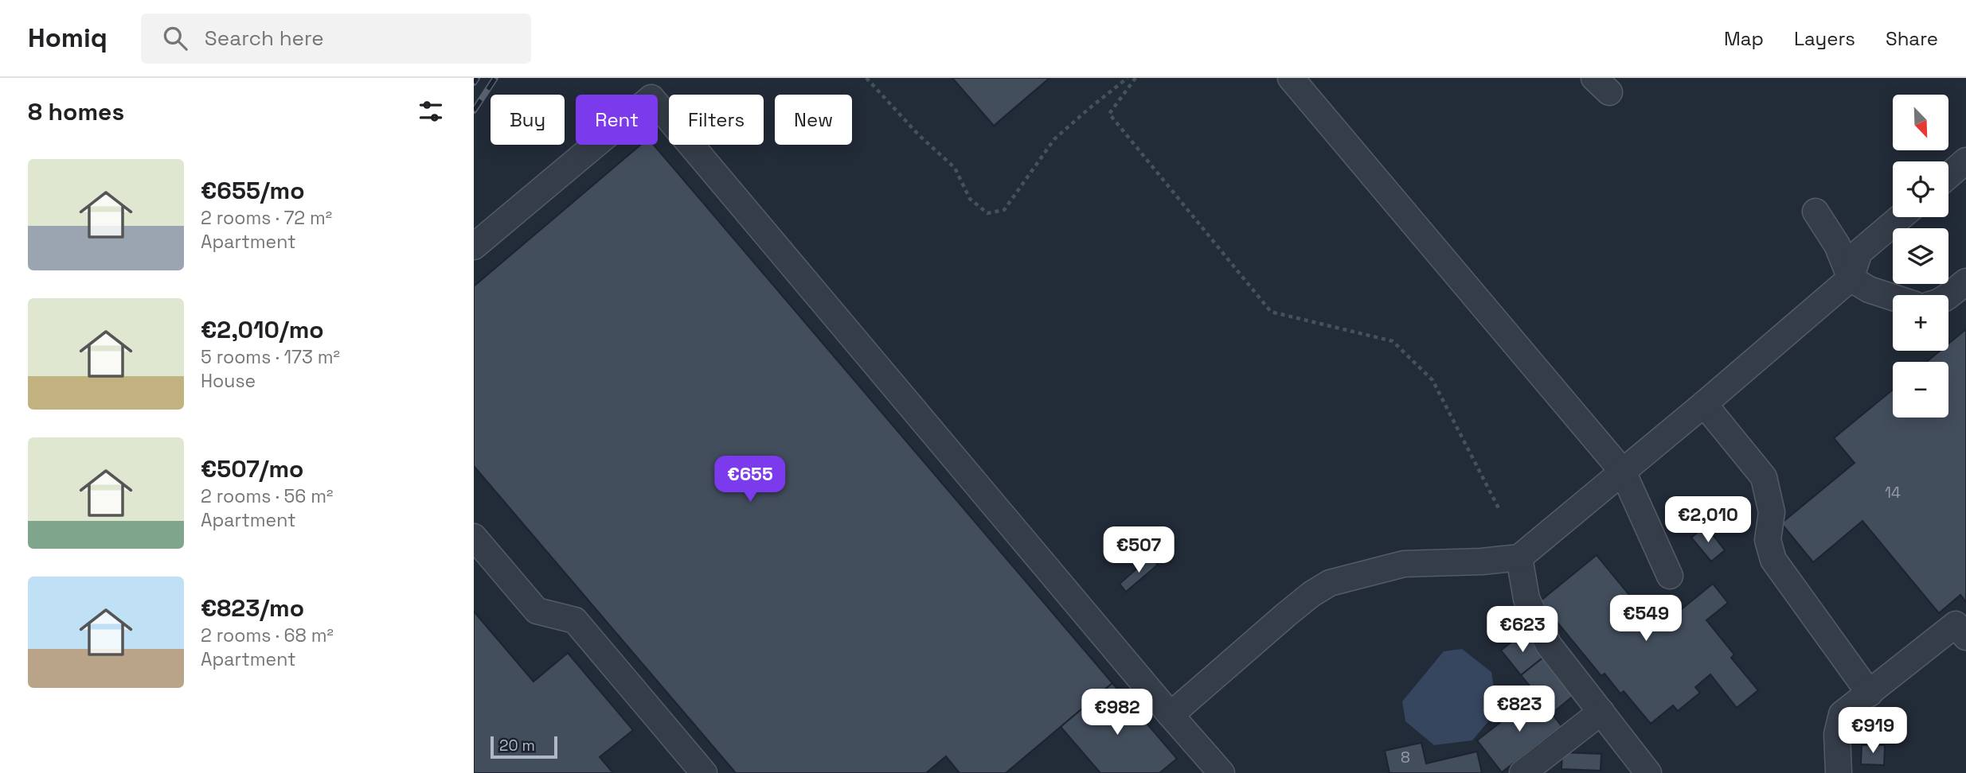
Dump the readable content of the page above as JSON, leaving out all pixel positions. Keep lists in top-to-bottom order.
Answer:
{
  "house_numbers": ["14", "8"],
  "scale_bar": "20 m",
  "north": "bottom right",
  "page": {
    "header": "Homiq",
    "search": "Search here",
    "nav": ["Map", "Layers", "Share"],
    "heading": "8 homes",
    "map_buttons": ["+", "−"],
    "chip": [
      "Buy",
      "Rent",
      "Filters",
      "New"
    ],
    "list": [
      {
        "name": "€655/mo",
        "note": "2 rooms · 72 m² · Apartment"
      },
      {
        "name": "€2,010/mo",
        "note": "5 rooms · 173 m² · House"
      },
      {
        "name": "€507/mo",
        "note": "2 rooms · 56 m² · Apartment"
      },
      {
        "name": "€823/mo",
        "note": "2 rooms · 68 m² · Apartment"
      }
    ],
    "price": [
      "€655",
      "€2,010",
      "€507",
      "€549",
      "€623",
      "€823",
      "€982",
      "€919"
    ],
    "scale": "20 m"
  }
}
